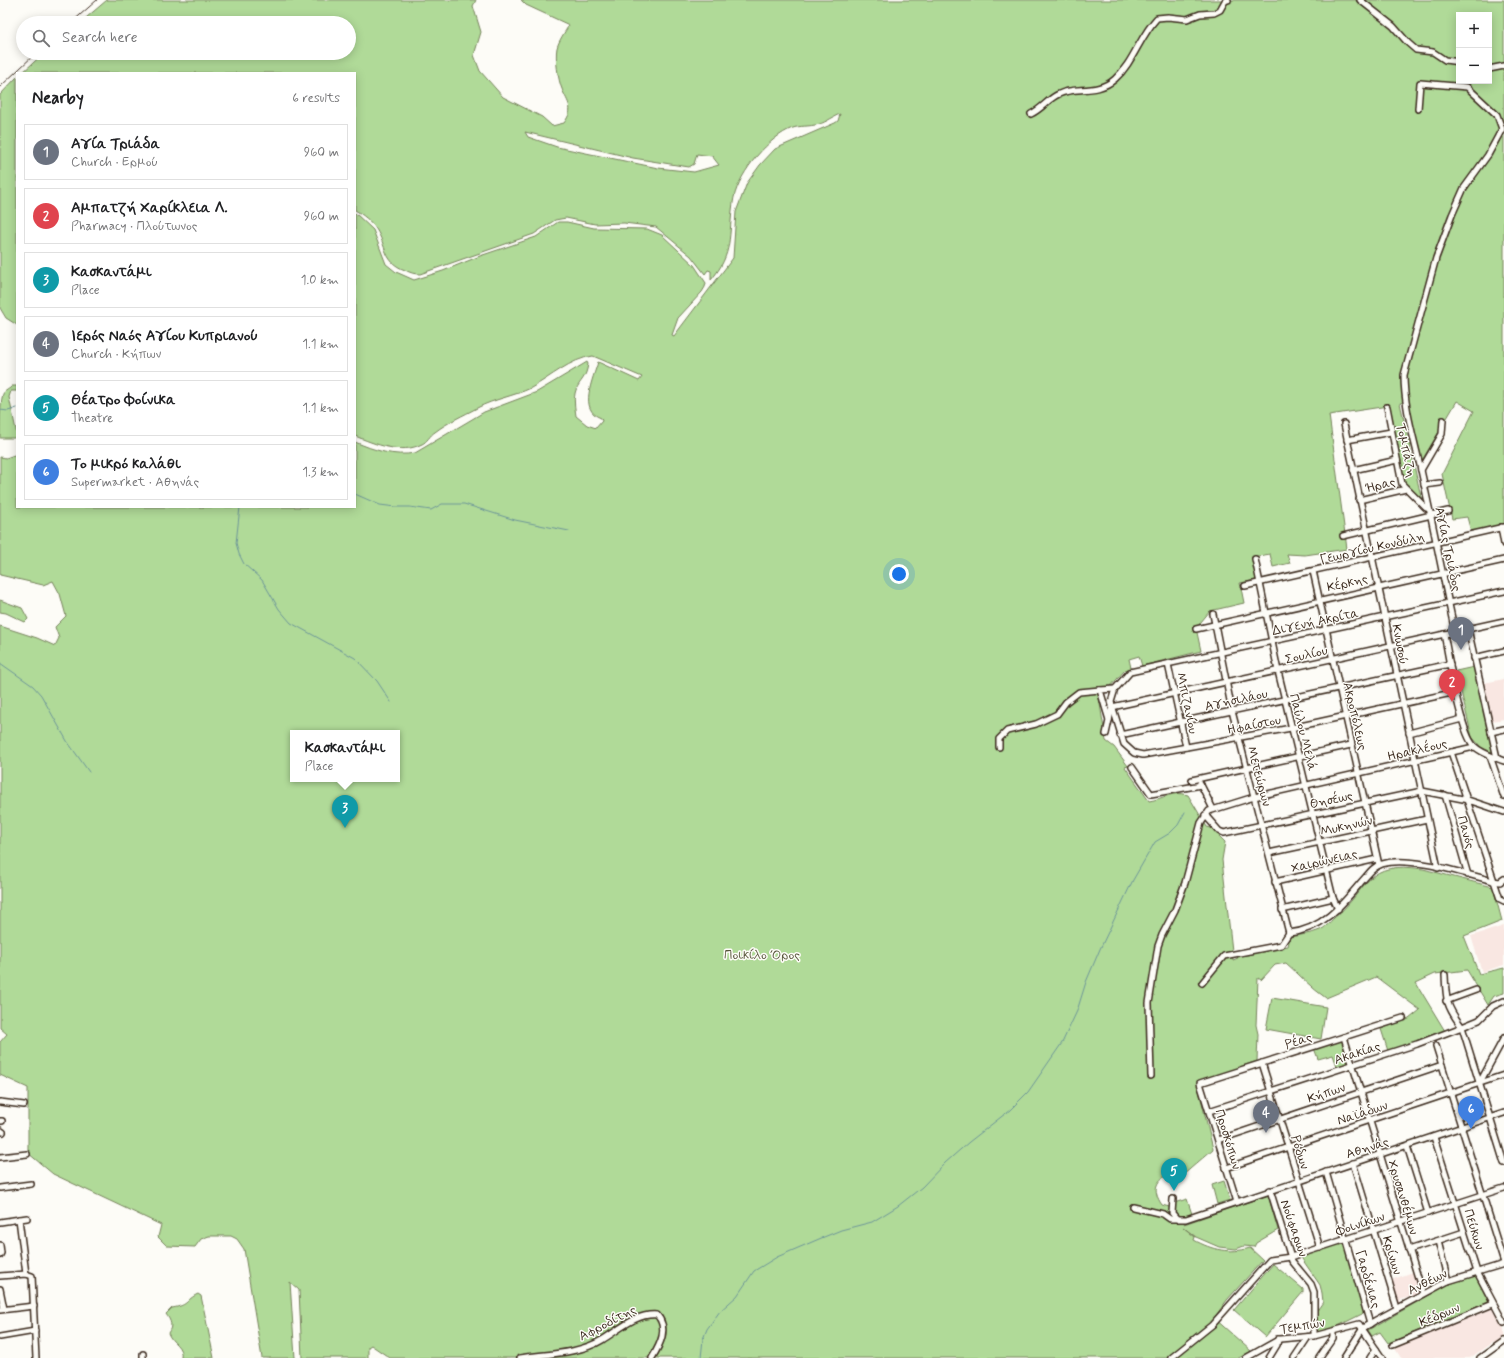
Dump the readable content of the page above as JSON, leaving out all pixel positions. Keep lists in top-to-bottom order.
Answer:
{
  "streets": {
    "street": [
      "Τομπάζη",
      "Ήρας",
      "Γεωργίου Κονδύλη",
      "Αγίας Τριάδος",
      "Κέρκης",
      "Διγενή Ακρίτα",
      "Κνωσού",
      "Σουλίου",
      "Αγησιλάου",
      "Μπιζανίου",
      "Ακροπόλεως",
      "Ηφαίστου",
      "Παύλου Μελά",
      "Ηρακλέους",
      "Μετεώρων",
      "Θησέως",
      "Μυκηνών",
      "Πανός",
      "Χαιρώνειας",
      "Ρέας",
      "Ακακίας",
      "Κήπων",
      "Ναϊάδων",
      "Προσκόπων",
      "Αθηνάς",
      "Ρόδων",
      "Χρυσανθέμων",
      "Φοινίκων",
      "Νούφαρων",
      "Πεύκων",
      "Κρίνων",
      "Γαρδένιας",
      "Ανθέων",
      "Κέδρων",
      "Αφροδίτης",
      "Τεμπών"
    ]
  },
  "crossings": [
    ["Τομπάζη", "Ήρας"],
    ["Τομπάζη", "Αγίας Τριάδος"],
    ["Ήρας", "Κνωσού"],
    ["Γεωργίου Κονδύλη", "Αγίας Τριάδος"],
    ["Γεωργίου Κονδύλη", "Κνωσού"],
    ["Γεωργίου Κονδύλη", "Ακροπόλεως"],
    ["Γεωργίου Κονδύλη", "Παύλου Μελά"],
    ["Αγίας Τριάδος", "Κέρκης"],
    ["Αγίας Τριάδος", "Διγενή Ακρίτα"],
    ["Αγίας Τριάδος", "Σουλίου"],
    ["Κέρκης", "Κνωσού"],
    ["Κέρκης", "Ακροπόλεως"],
    ["Κέρκης", "Παύλου Μελά"],
    ["Κέρκης", "Μετεώρων"],
    ["Διγενή Ακρίτα", "Κνωσού"],
    ["Διγενή Ακρίτα", "Μπιζανίου"],
    ["Διγενή Ακρίτα", "Ακροπόλεως"],
    ["Διγενή Ακρίτα", "Παύλου Μελά"],
    ["Διγενή Ακρίτα", "Μετεώρων"],
    ["Κνωσού", "Σουλίου"],
    ["Κνωσού", "Αγησιλάου"],
    ["Κνωσού", "Ηφαίστου"],
    ["Κνωσού", "Ηρακλέους"],
    ["Κνωσού", "Θησέως"],
    ["Κνωσού", "Μυκηνών"],
    ["Σουλίου", "Μπιζανίου"],
    ["Σουλίου", "Ακροπόλεως"],
    ["Σουλίου", "Παύλου Μελά"],
    ["Σουλίου", "Μετεώρων"],
    ["Αγησιλάου", "Μπιζανίου"],
    ["Αγησιλάου", "Ακροπόλεως"],
    ["Αγησιλάου", "Ηφαίστου"],
    ["Αγησιλάου", "Παύλου Μελά"],
    ["Αγησιλάου", "Μετεώρων"],
    ["Μπιζανίου", "Ηφαίστου"],
    ["Ακροπόλεως", "Ηφαίστου"],
    ["Ακροπόλεως", "Ηρακλέους"],
    ["Ακροπόλεως", "Θησέως"],
    ["Ακροπόλεως", "Μυκηνών"],
    ["Ακροπόλεως", "Χαιρώνειας"],
    ["Ηφαίστου", "Παύλου Μελά"],
    ["Ηφαίστου", "Μετεώρων"],
    ["Παύλου Μελά", "Ηρακλέους"],
    ["Παύλου Μελά", "Θησέως"],
    ["Παύλου Μελά", "Μυκηνών"],
    ["Παύλου Μελά", "Χαιρώνειας"],
    ["Ηρακλέους", "Μετεώρων"],
    ["Μετεώρων", "Θησέως"],
    ["Μετεώρων", "Μυκηνών"],
    ["Μετεώρων", "Χαιρώνειας"],
    ["Θησέως", "Πανός"],
    ["Ρέας", "Προσκόπων"],
    ["Ρέας", "Ρόδων"],
    ["Ρέας", "Χρυσανθέμων"],
    ["Ακακίας", "Προσκόπων"],
    ["Ακακίας", "Ρόδων"],
    ["Ακακίας", "Χρυσανθέμων"],
    ["Κήπων", "Προσκόπων"],
    ["Κήπων", "Ρόδων"],
    ["Κήπων", "Χρυσανθέμων"],
    ["Ναϊάδων", "Προσκόπων"],
    ["Ναϊάδων", "Ρόδων"],
    ["Ναϊάδων", "Χρυσανθέμων"],
    ["Προσκόπων", "Αθηνάς"],
    ["Αθηνάς", "Ρόδων"],
    ["Αθηνάς", "Χρυσανθέμων"],
    ["Αθηνάς", "Νούφαρων"],
    ["Αθηνάς", "Πεύκων"],
    ["Αθηνάς", "Κρίνων"],
    ["Αθηνάς", "Γαρδένιας"],
    ["Ρόδων", "Φοινίκων"],
    ["Χρυσανθέμων", "Φοινίκων"],
    ["Χρυσανθέμων", "Ανθέων"],
    ["Φοινίκων", "Νούφαρων"],
    ["Φοινίκων", "Πεύκων"],
    ["Φοινίκων", "Κρίνων"],
    ["Φοινίκων", "Γαρδένιας"],
    ["Νούφαρων", "Τεμπών"],
    ["Πεύκων", "Ανθέων"],
    ["Πεύκων", "Κέδρων"],
    ["Κρίνων", "Ανθέων"],
    ["Γαρδένιας", "Ανθέων"],
    ["Ανθέων", "Τεμπών"]
  ],
  "parks": ["Ποικίλο Όρος"],
  "page": {
    "map_buttons": ["+", "−"],
    "search": "Search here",
    "heading": ["Nearby", "6 results"],
    "list": [
      {
        "mark": "1",
        "name": "Αγία Τριάδα",
        "note": "Church · Ερμού",
        "value": "960 m"
      },
      {
        "mark": "2",
        "name": "Αμπατζή Χαρίκλεια Λ.",
        "note": "Pharmacy · Πλούτωνος",
        "value": "960 m"
      },
      {
        "mark": "3",
        "name": "Κασκαντάμι",
        "note": "Place",
        "value": "1.0 km"
      },
      {
        "mark": "4",
        "name": "Ιερός Ναός Αγίου Κυπριανού",
        "note": "Church · Κήπων",
        "value": "1.1 km"
      },
      {
        "mark": "5",
        "name": "Θέατρο Φοίνικα",
        "note": "Theatre",
        "value": "1.1 km"
      },
      {
        "mark": "6",
        "name": "Το μικρό καλάθι",
        "note": "Supermarket · Αθηνάς",
        "value": "1.3 km"
      }
    ],
    "pins": [
      "1",
      "2",
      "3",
      "6",
      "4",
      "5"
    ],
    "popup": ["Κασκαντάμι", "Place"]
  }
}
